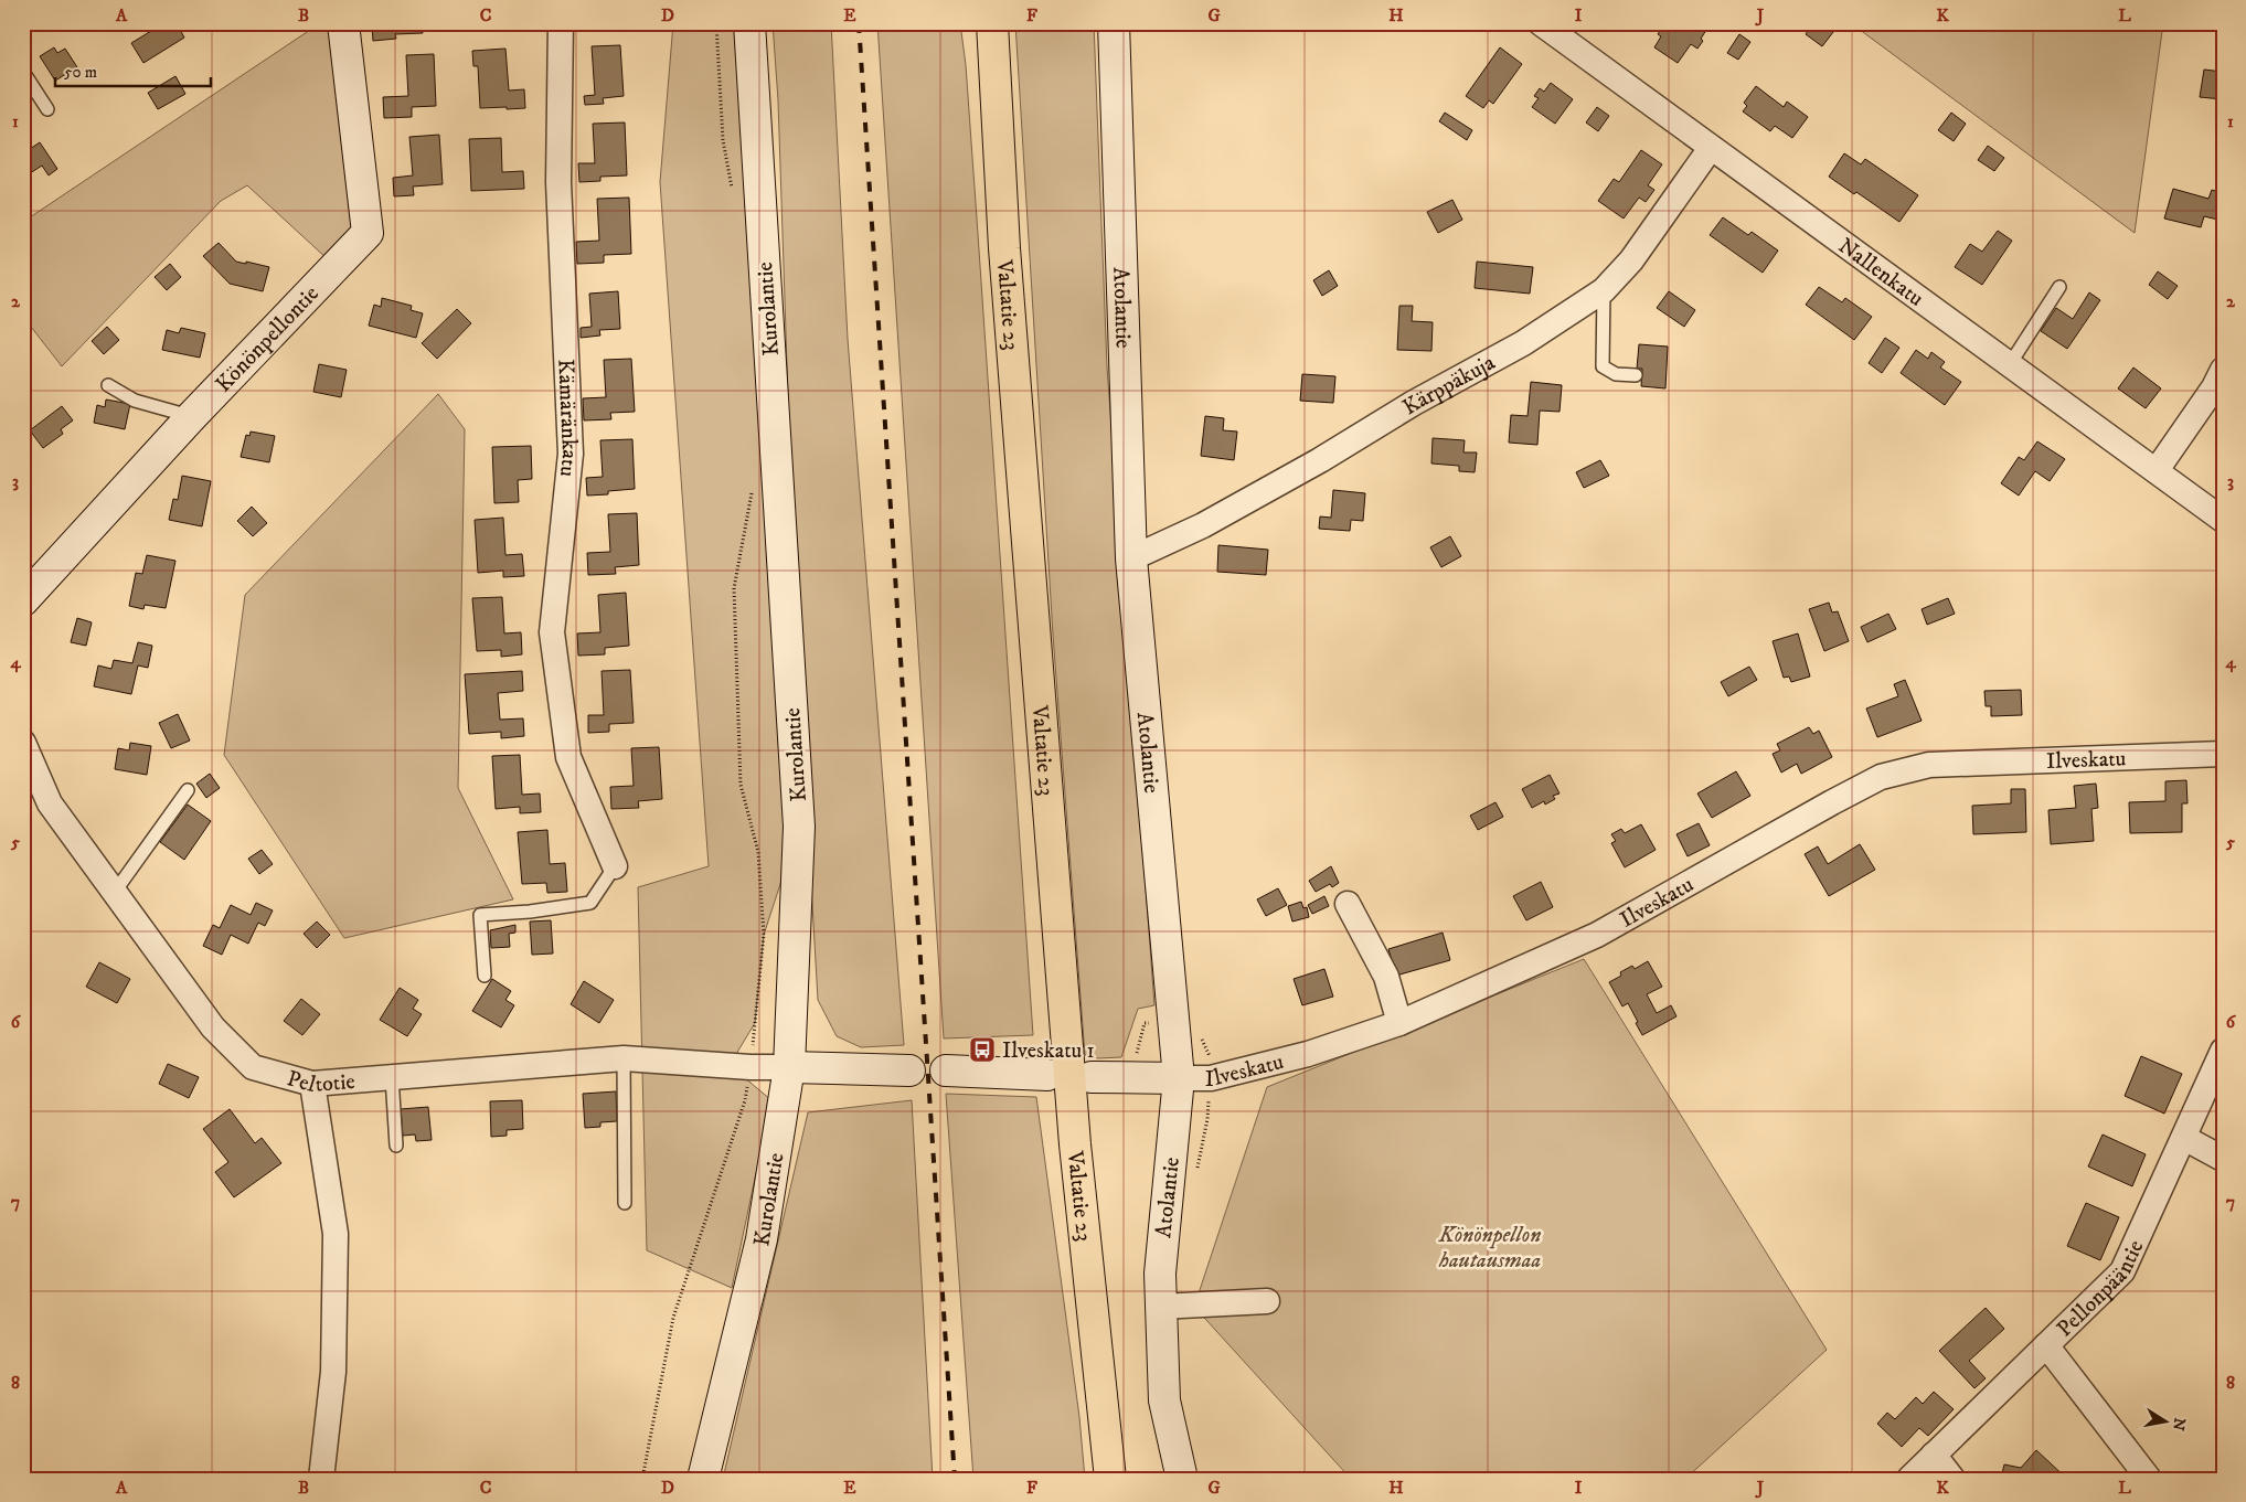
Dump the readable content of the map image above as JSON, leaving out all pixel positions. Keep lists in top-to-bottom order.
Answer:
{
  "streets": {
    "highway": ["Valtatie 23"],
    "street": [
      "Nallenkatu",
      "Atolantie",
      "Kurolantie",
      "Könönpellontie",
      "Kärppäkuja",
      "Kämäränkatu",
      "Ilveskatu",
      "Peltotie",
      "Pellonpääntie"
    ]
  },
  "crossings": [
    ["Nallenkatu", "Kärppäkuja"],
    ["Atolantie", "Kärppäkuja"],
    ["Atolantie", "Ilveskatu"],
    ["Kurolantie", "Peltotie"]
  ],
  "parks": ["Könönpellon hautausmaa"],
  "places": {
    "bus stop": ["Ilveskatu 1"]
  },
  "scale_bar": "50 m",
  "north": "right",
  "grid": {
    "columns": [
      "A",
      "B",
      "C",
      "D",
      "E",
      "F",
      "G",
      "H",
      "I",
      "J",
      "K",
      "L"
    ],
    "rows": [
      "1",
      "2",
      "3",
      "4",
      "5",
      "6",
      "7",
      "8"
    ]
  }
}
